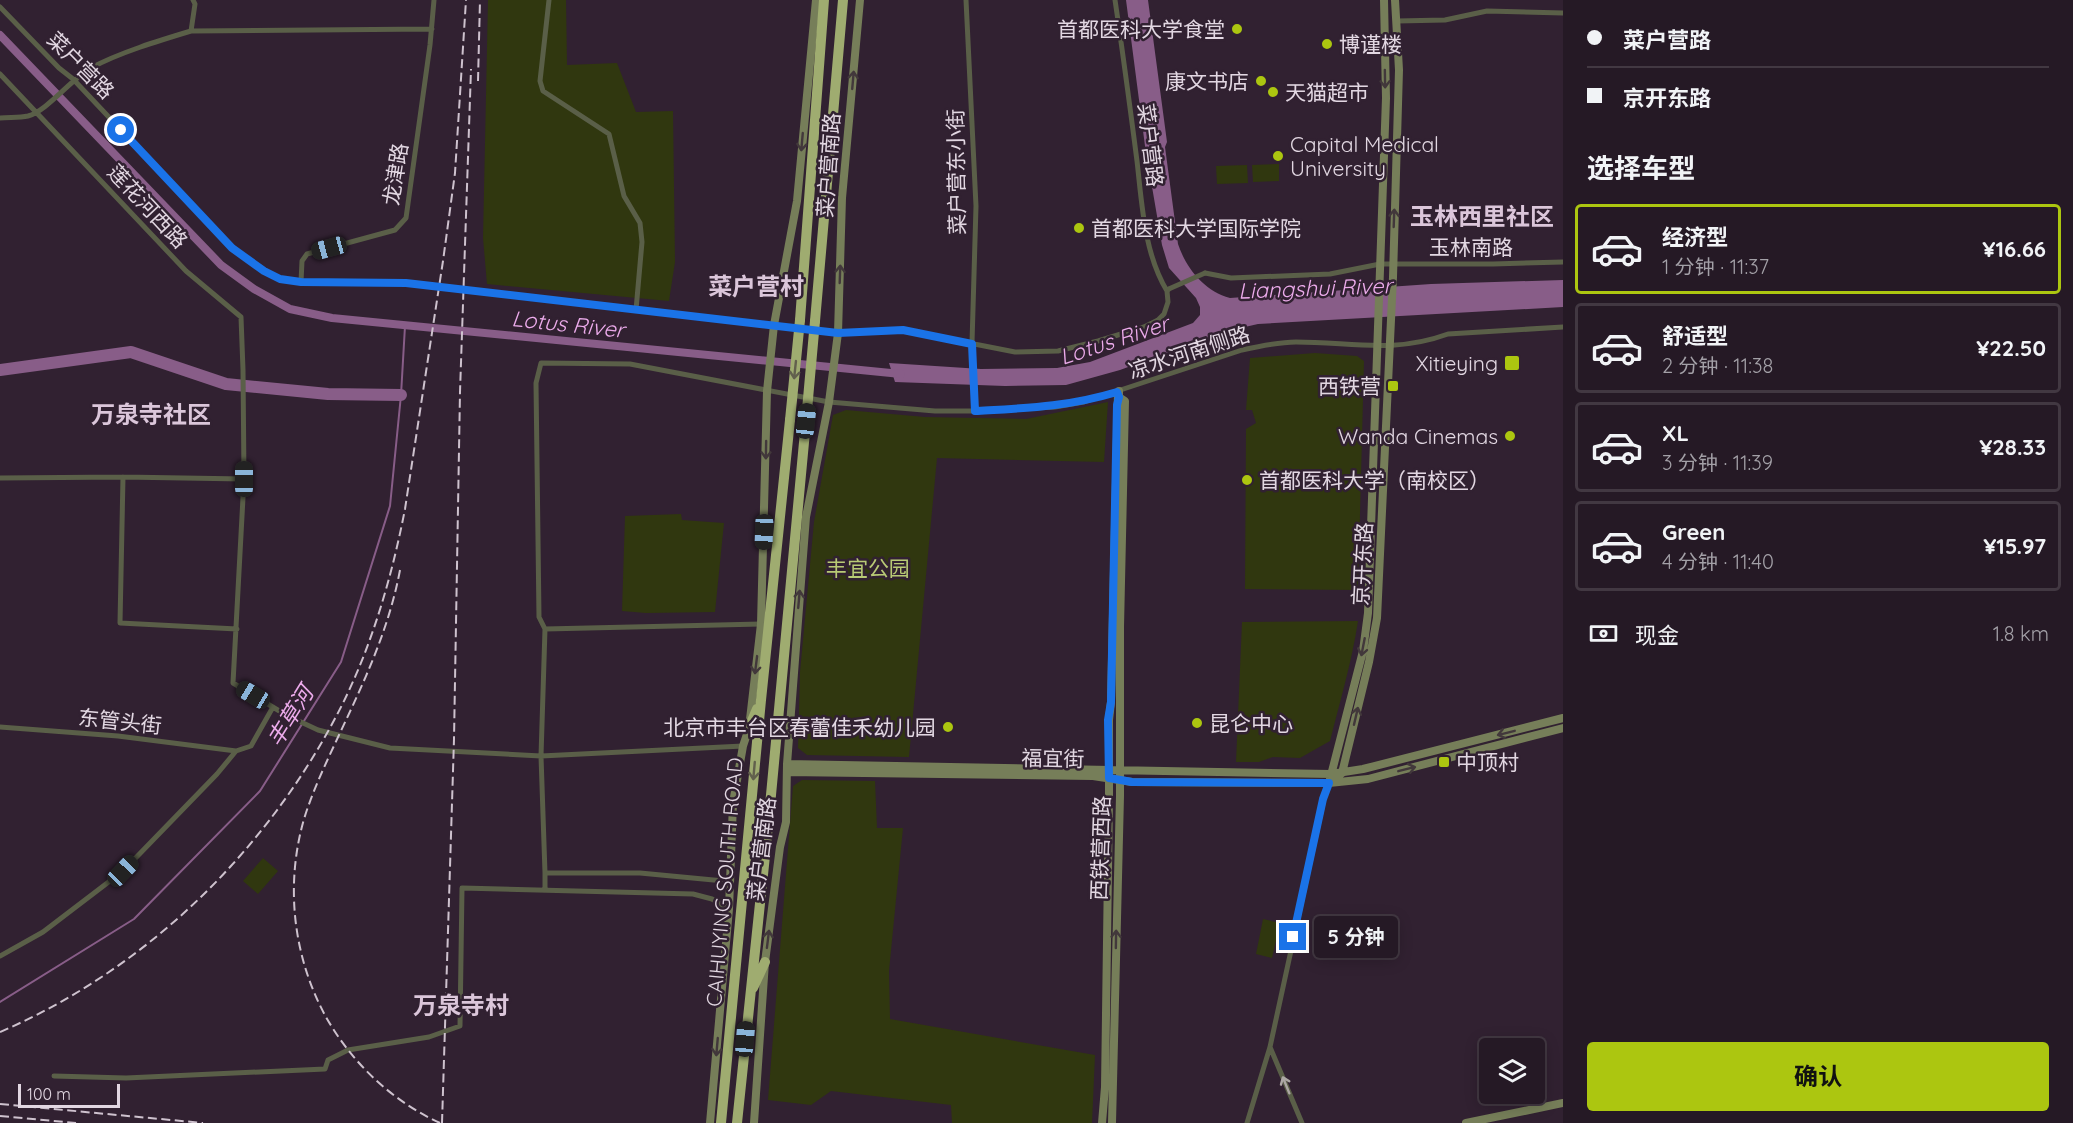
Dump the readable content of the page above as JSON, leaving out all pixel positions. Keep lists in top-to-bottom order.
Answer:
{
  "streets": {
    "highway": ["CAIHUYING SOUTH ROAD"],
    "street": [
      "菜户营路",
      "菜户营南路",
      "菜户营东小街",
      "龙津路",
      "莲花河西路",
      "玉林南路",
      "凉水河南侧路",
      "京开东路",
      "东管头街",
      "福宜街",
      "西铁营西路"
    ]
  },
  "crossings": [
    ["菜户营路", "菜户营南路"],
    ["菜户营路", "菜户营东小街"],
    ["菜户营路", "龙津路"],
    ["菜户营路", "玉林南路"],
    ["菜户营南路", "凉水河南侧路"],
    ["菜户营南路", "福宜街"],
    ["菜户营东小街", "凉水河南侧路"],
    ["玉林南路", "京开东路"],
    ["凉水河南侧路", "京开东路"],
    ["凉水河南侧路", "西铁营西路"],
    ["京开东路", "福宜街"],
    ["福宜街", "西铁营西路"]
  ],
  "districts": [
    "玉林西里社区",
    "菜户营村",
    "万泉寺社区",
    "万泉寺村"
  ],
  "water": ["Liangshui River", "Lotus River", "丰草河"],
  "parks": ["丰宜公园"],
  "places": {
    "other": [
      "首都医科大学食堂",
      "博谨楼",
      "康文书店",
      "天猫超市",
      "Capital Medical University",
      "首都医科大学国际学院",
      "Wanda Cinemas",
      "首都医科大学（南校区）",
      "昆仑中心",
      "北京市丰台区春蕾佳禾幼儿园"
    ],
    "transit": ["Xitieying", "西铁营", "中顶村"]
  },
  "scale_bar": "100 m",
  "page": {
    "banner": ["菜户营路", "京开东路"],
    "heading": "选择车型",
    "list": [
      {
        "name": "经济型",
        "note": "1 分钟 · 11:37",
        "value": "¥16.66"
      },
      {
        "name": "舒适型",
        "note": "2 分钟 · 11:38",
        "value": "¥22.50"
      },
      {
        "name": "XL",
        "note": "3 分钟 · 11:39",
        "value": "¥28.33"
      },
      {
        "name": "Green",
        "note": "4 分钟 · 11:40",
        "value": "¥15.97"
      }
    ],
    "pay": ["现金", "1.8 km"],
    "bubble": "5 分钟",
    "buttons": "确认",
    "scale": "100 m"
  }
}
